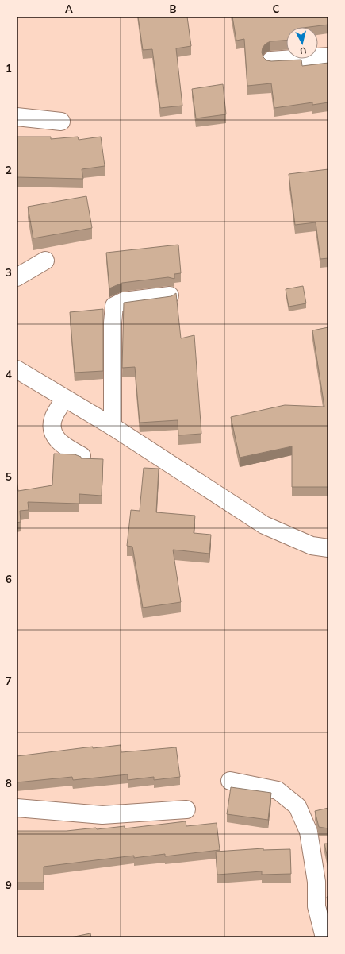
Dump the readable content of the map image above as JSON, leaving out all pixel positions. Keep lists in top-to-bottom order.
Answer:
{
  "north": "bottom",
  "grid": {
    "columns": ["A", "B", "C"],
    "rows": [
      "1",
      "2",
      "3",
      "4",
      "5",
      "6",
      "7",
      "8",
      "9"
    ]
  }
}
